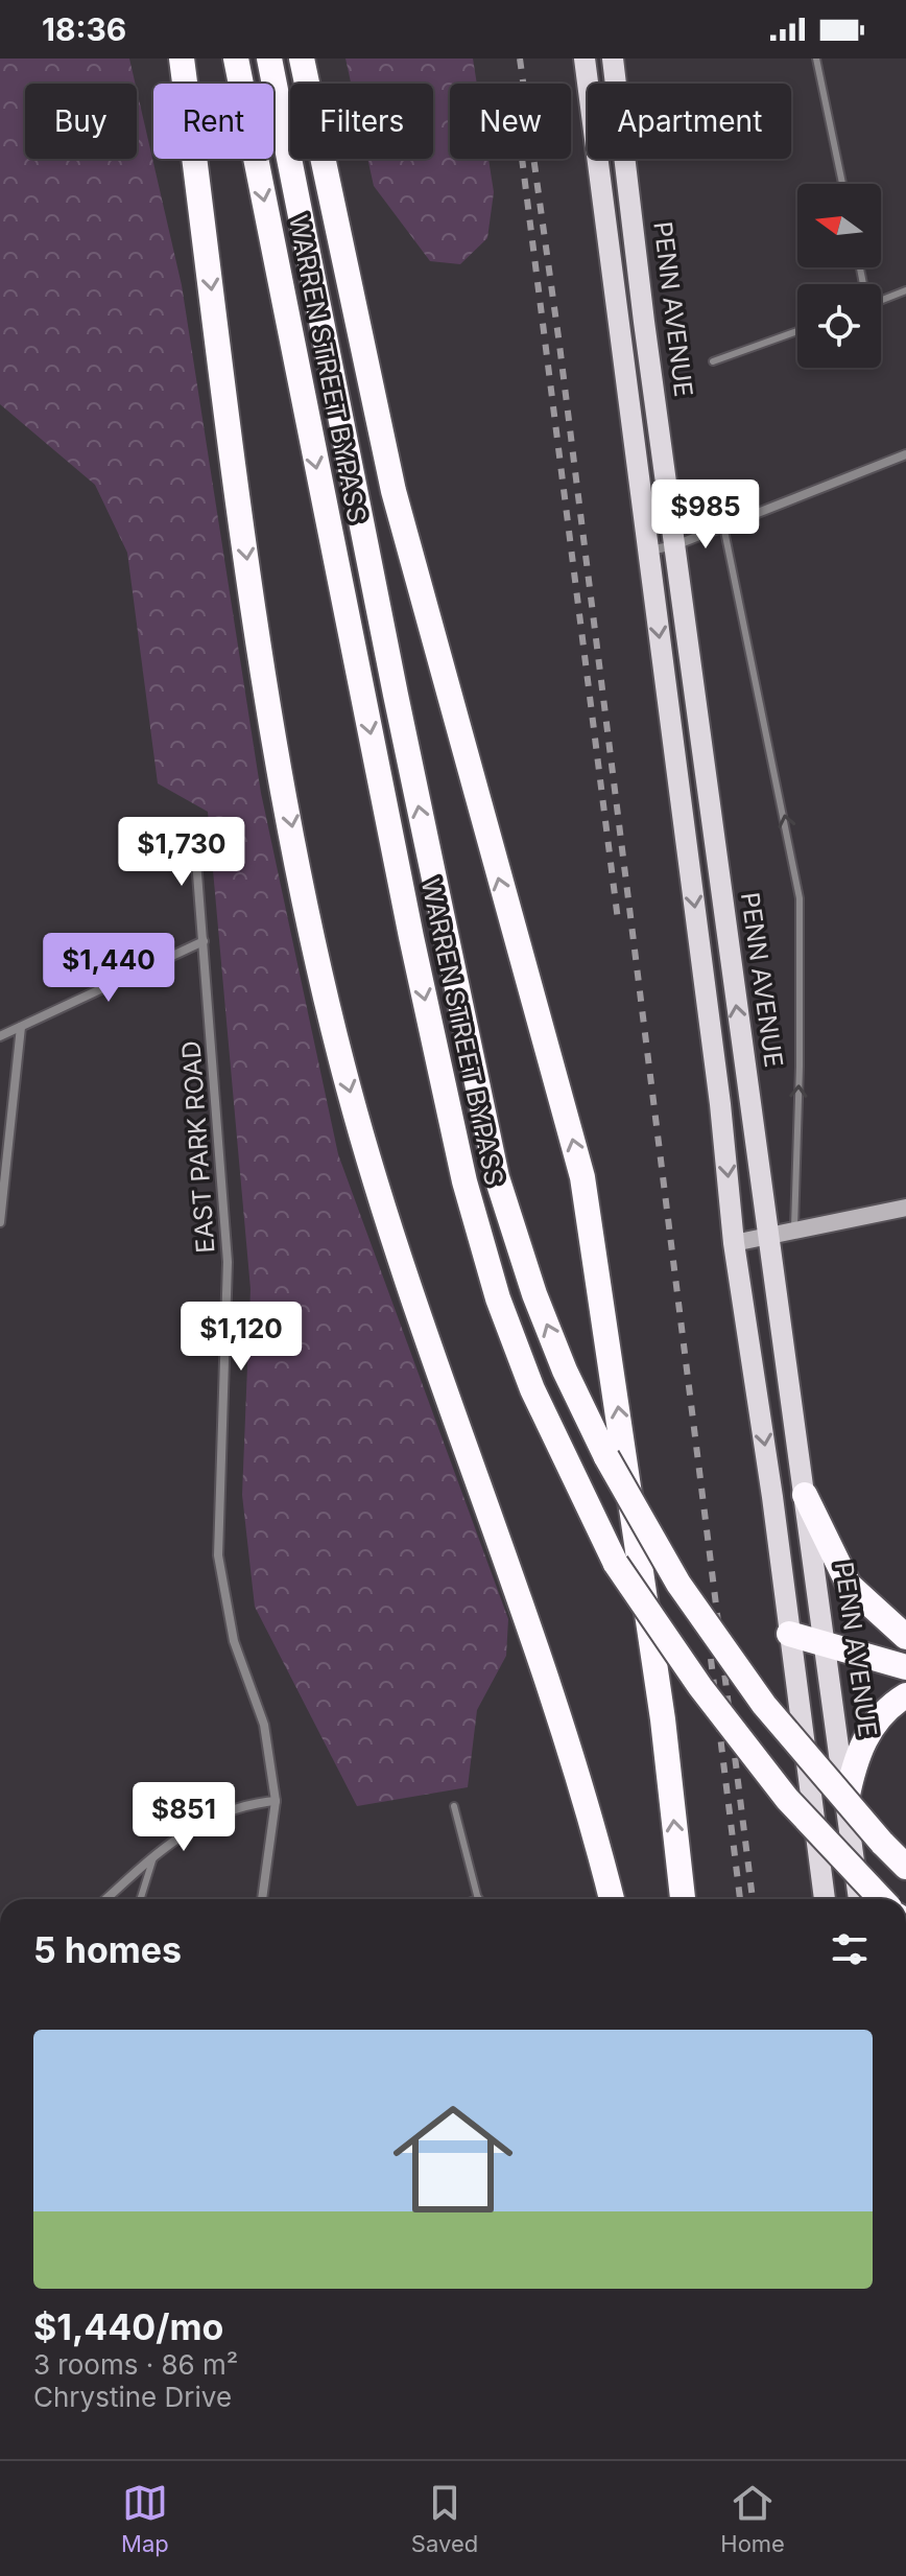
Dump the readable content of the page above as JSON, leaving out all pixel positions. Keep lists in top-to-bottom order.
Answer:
{
  "streets": {
    "highway": ["WARREN STREET BYPASS"],
    "main road": ["PENN AVENUE"],
    "street": ["EAST PARK ROAD"]
  },
  "north": "left",
  "page": {
    "status": "18:36",
    "chip": [
      "Buy",
      "Rent",
      "Filters",
      "New",
      "Apartment"
    ],
    "price": [
      "$985",
      "$1,730",
      "$1,440",
      "$1,120",
      "$851"
    ],
    "heading": "5 homes",
    "list": [
      {
        "name": "$1,440/mo",
        "note": "3 rooms · 86 m² · Chrystine Drive"
      }
    ],
    "tabs": ["Map", "Saved", "Home"]
  }
}
